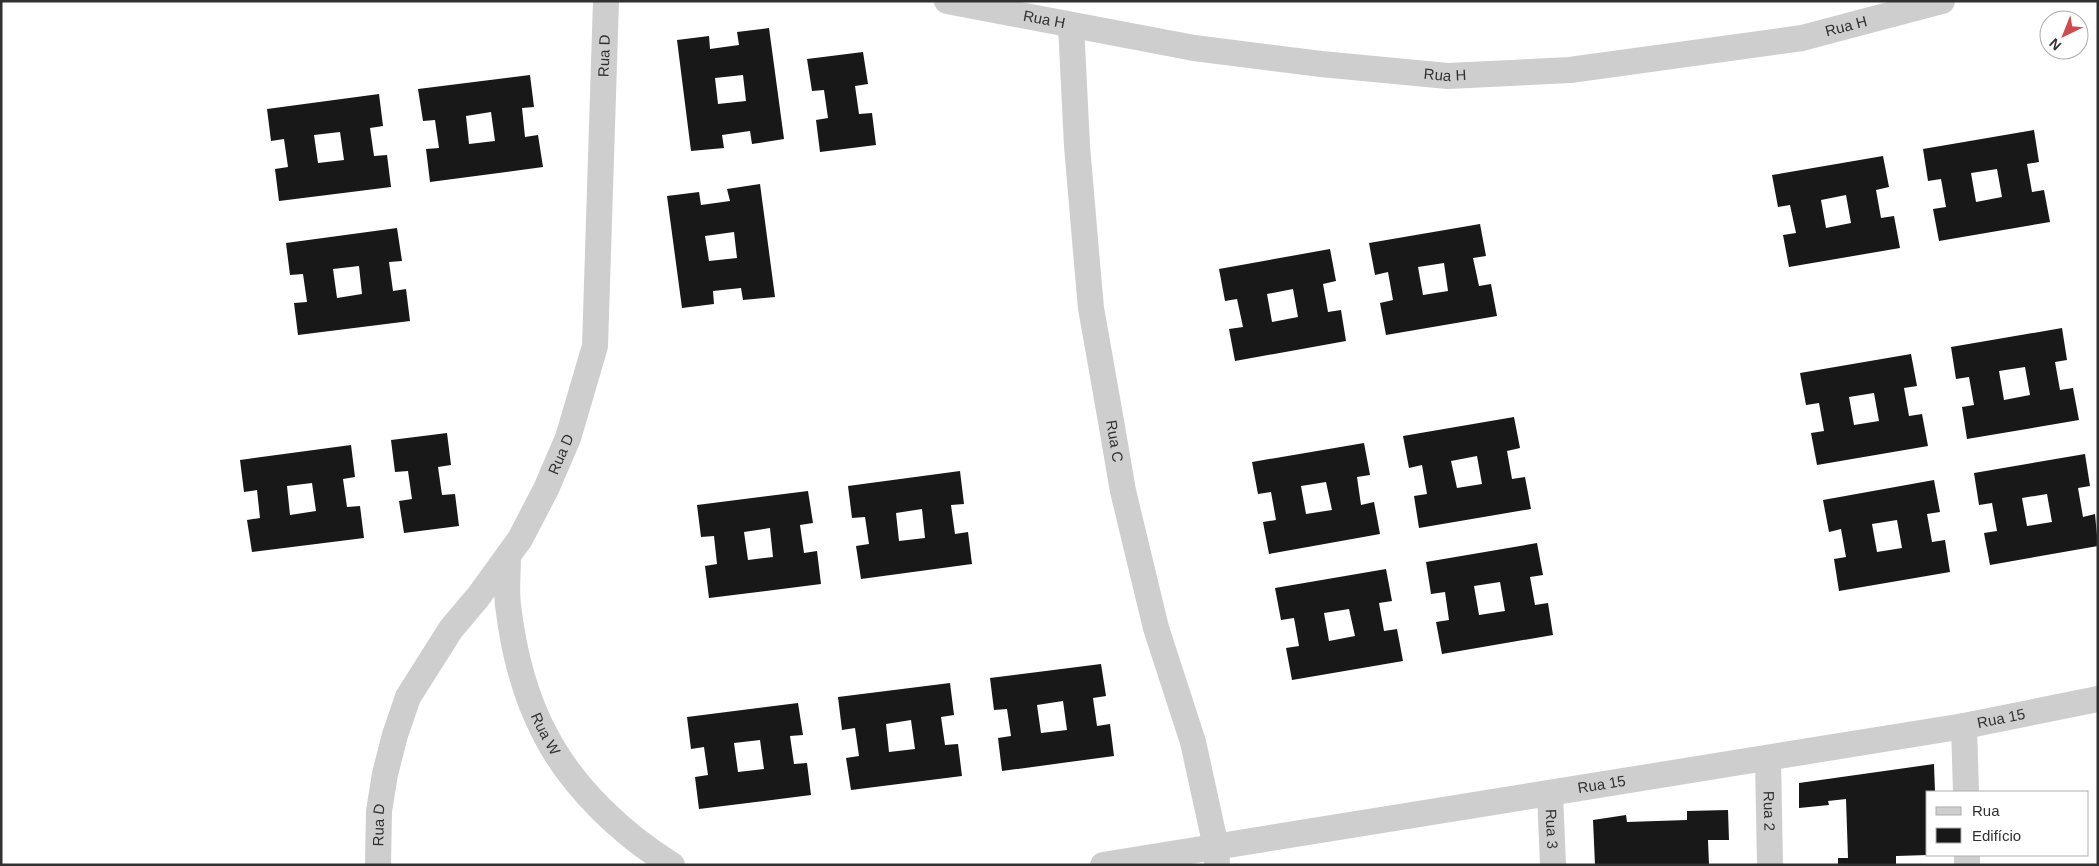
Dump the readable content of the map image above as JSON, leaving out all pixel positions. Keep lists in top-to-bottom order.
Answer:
{
  "streets": {
    "street": [
      "Rua H",
      "Rua D",
      "Rua C",
      "Rua 15",
      "Rua W",
      "Rua 2",
      "Rua 3"
    ]
  },
  "crossings": [
    ["Rua H", "Rua C"],
    ["Rua D", "Rua W"],
    ["Rua C", "Rua 15"],
    ["Rua 15", "Rua 2"],
    ["Rua 15", "Rua 3"]
  ],
  "legend": ["Rua", "Edifício"],
  "north": "bottom left"
}
